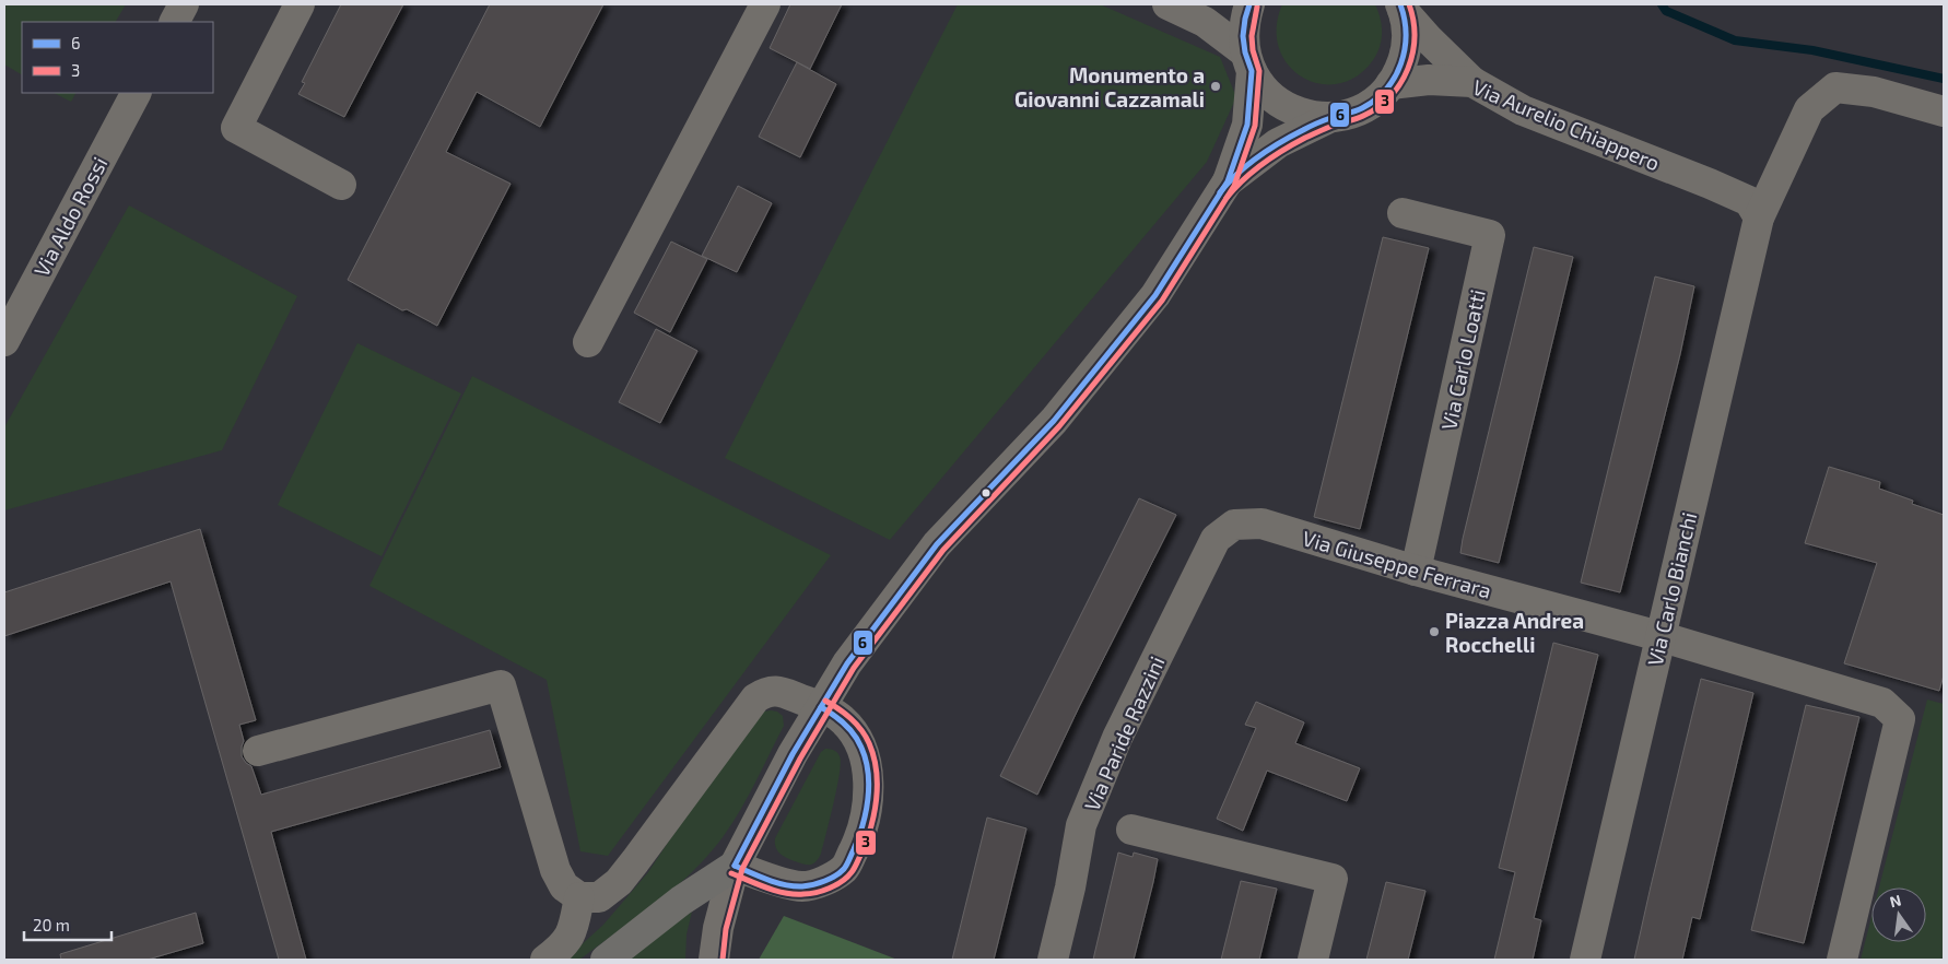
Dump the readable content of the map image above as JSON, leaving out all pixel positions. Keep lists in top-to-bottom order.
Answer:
{
  "streets": {
    "street": [
      "Via Aurelio Chiappero",
      "Via Aldo Rossi",
      "Via Carlo Loatti",
      "Via Giuseppe Ferrara",
      "Via Carlo Bianchi",
      "Via Paride Razzini"
    ]
  },
  "crossings": [
    ["Via Aurelio Chiappero", "Via Carlo Bianchi"],
    ["Via Carlo Loatti", "Via Giuseppe Ferrara"],
    ["Via Giuseppe Ferrara", "Via Carlo Bianchi"],
    ["Via Giuseppe Ferrara", "Via Paride Razzini"]
  ],
  "places": ["Monumento a Giovanni Cazzamali", "Piazza Andrea Rocchelli"],
  "lines": ["transit line 6", "transit line 3"],
  "legend": ["6", "3"],
  "scale_bar": "20 m",
  "north": "top"
}
